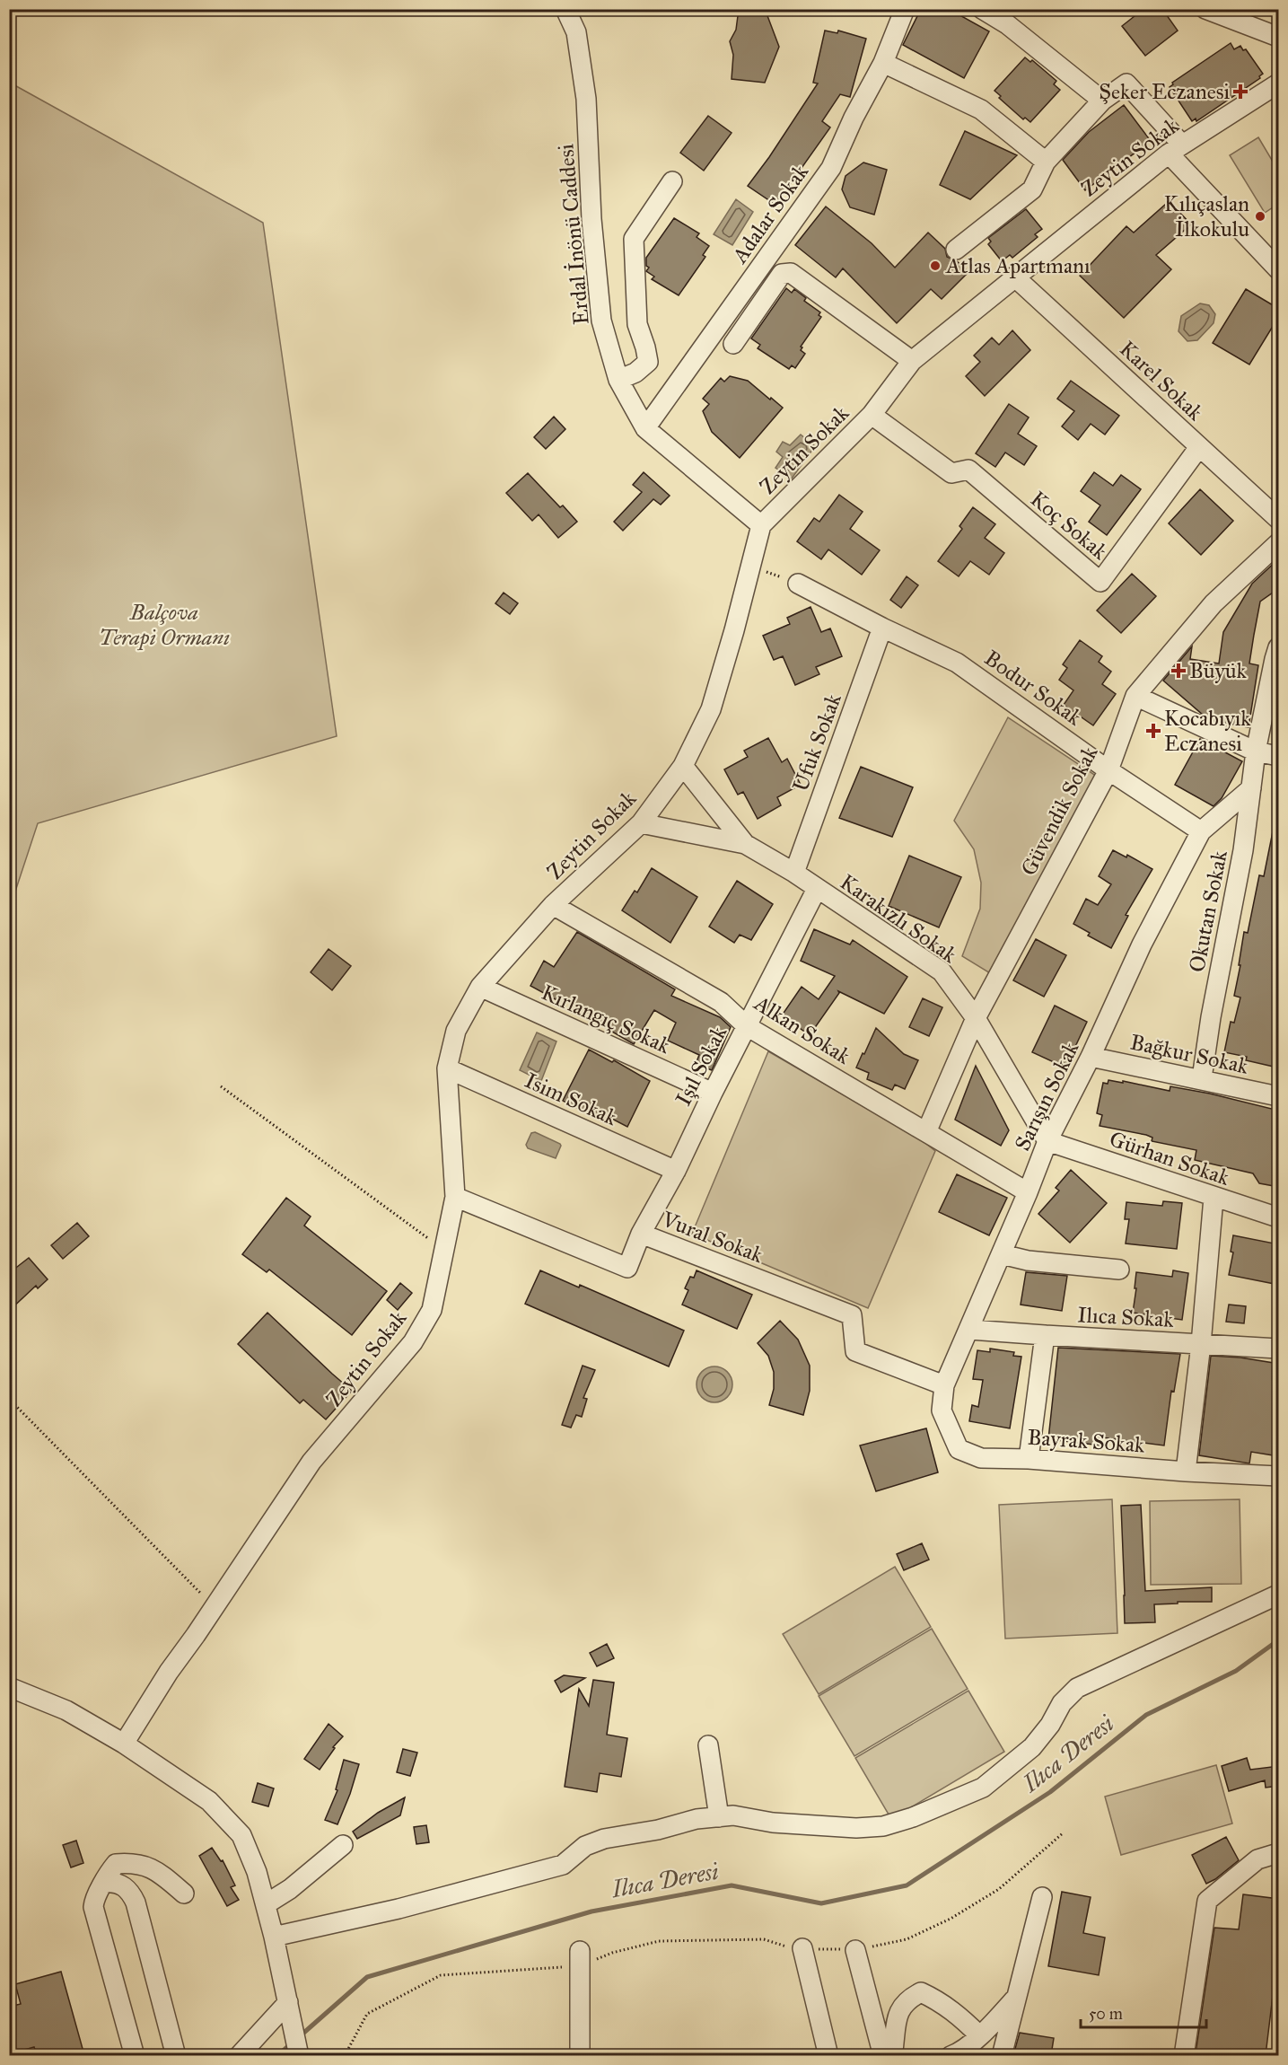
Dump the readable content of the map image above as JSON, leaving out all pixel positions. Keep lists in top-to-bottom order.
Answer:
{
  "streets": {
    "street": [
      "Zeytin Sokak",
      "Adalar Sokak",
      "Erdal İnönü Caddesi",
      "Karel Sokak",
      "Koç Sokak",
      "Bodur Sokak",
      "Ufuk Sokak",
      "Güvendik Sokak",
      "Okutan Sokak",
      "Karakızlı Sokak",
      "Kırlangıç Sokak",
      "Alkan Sokak",
      "Bağkur Sokak",
      "Işıl Sokak",
      "Sarışın Sokak",
      "Isim Sokak",
      "Gürhan Sokak",
      "Vural Sokak",
      "Ilıca Sokak",
      "Bayrak Sokak"
    ]
  },
  "crossings": [
    ["Zeytin Sokak", "Erdal İnönü Caddesi"],
    ["Zeytin Sokak", "Karel Sokak"],
    ["Zeytin Sokak", "Koç Sokak"],
    ["Zeytin Sokak", "Karakızlı Sokak"],
    ["Zeytin Sokak", "Kırlangıç Sokak"],
    ["Zeytin Sokak", "Alkan Sokak"],
    ["Zeytin Sokak", "Isim Sokak"],
    ["Zeytin Sokak", "Vural Sokak"],
    ["Adalar Sokak", "Erdal İnönü Caddesi"],
    ["Karel Sokak", "Koç Sokak"],
    ["Bodur Sokak", "Ufuk Sokak"],
    ["Bodur Sokak", "Güvendik Sokak"],
    ["Bodur Sokak", "Sarışın Sokak"],
    ["Ufuk Sokak", "Karakızlı Sokak"],
    ["Güvendik Sokak", "Karakızlı Sokak"],
    ["Güvendik Sokak", "Alkan Sokak"],
    ["Okutan Sokak", "Bağkur Sokak"],
    ["Karakızlı Sokak", "Işıl Sokak"],
    ["Karakızlı Sokak", "Sarışın Sokak"],
    ["Karakızlı Sokak", "Gürhan Sokak"],
    ["Kırlangıç Sokak", "Işıl Sokak"],
    ["Alkan Sokak", "Işıl Sokak"],
    ["Alkan Sokak", "Sarışın Sokak"],
    ["Bağkur Sokak", "Sarışın Sokak"],
    ["Işıl Sokak", "Isim Sokak"],
    ["Işıl Sokak", "Vural Sokak"],
    ["Sarışın Sokak", "Gürhan Sokak"],
    ["Sarışın Sokak", "Vural Sokak"],
    ["Sarışın Sokak", "Ilıca Sokak"],
    ["Sarışın Sokak", "Bayrak Sokak"],
    ["Vural Sokak", "Bayrak Sokak"]
  ],
  "water": ["Ilıca Deresi"],
  "parks": ["Balçova Terapi Ormanı"],
  "places": {
    "health": ["Şeker Eczanesi", "Büyük", "Kocabıyık Eczanesi"],
    "other": ["Kılıçaslan İlkokulu", "Atlas Apartmanı"]
  },
  "scale_bar": "50 m"
}
